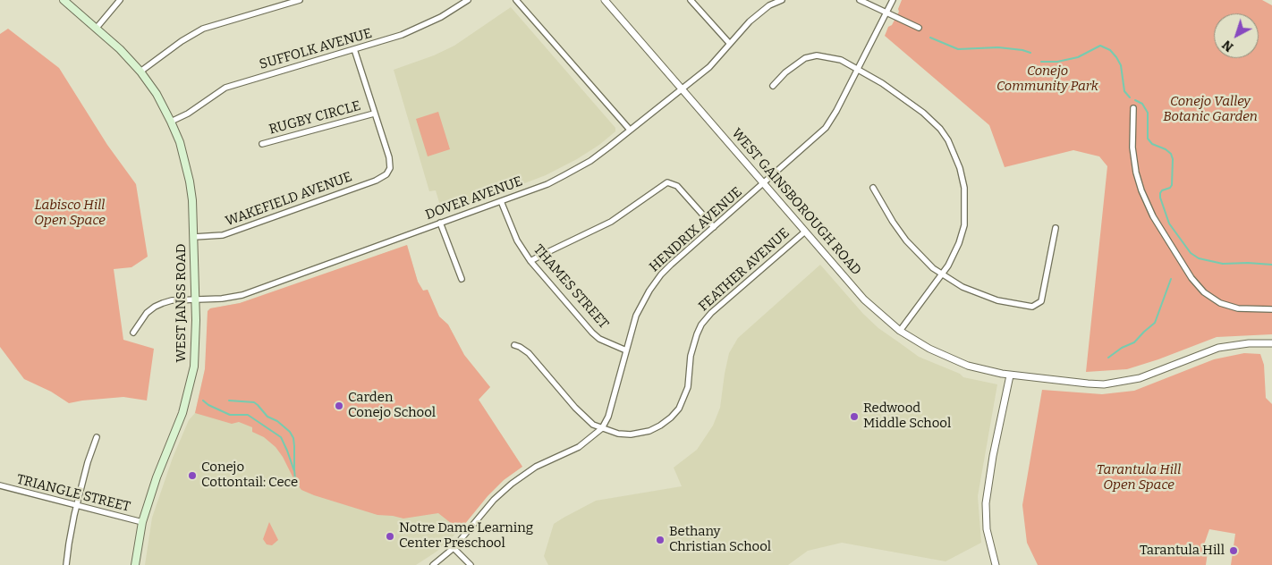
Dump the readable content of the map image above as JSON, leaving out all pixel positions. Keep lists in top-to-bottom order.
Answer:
{
  "streets": {
    "main road": ["WEST JANSS ROAD"],
    "street": [
      "SUFFOLK AVENUE",
      "RUGBY CIRCLE",
      "DOVER AVENUE",
      "WAKEFIELD AVENUE",
      "WEST GAINSBOROUGH ROAD",
      "HENDRIX AVENUE",
      "FEATHER AVENUE",
      "THAMES STREET",
      "TRIANGLE STREET"
    ]
  },
  "crossings": [
    ["SUFFOLK AVENUE", "WEST JANSS ROAD"],
    ["RUGBY CIRCLE", "WAKEFIELD AVENUE"],
    ["DOVER AVENUE", "WEST GAINSBOROUGH ROAD"],
    ["DOVER AVENUE", "THAMES STREET"],
    ["DOVER AVENUE", "WEST JANSS ROAD"],
    ["WAKEFIELD AVENUE", "WEST JANSS ROAD"],
    ["WEST GAINSBOROUGH ROAD", "HENDRIX AVENUE"],
    ["WEST GAINSBOROUGH ROAD", "FEATHER AVENUE"],
    ["HENDRIX AVENUE", "FEATHER AVENUE"],
    ["HENDRIX AVENUE", "THAMES STREET"],
    ["WEST JANSS ROAD", "TRIANGLE STREET"]
  ],
  "parks": [
    "Conejo Community Park",
    "Conejo Valley Botanic Garden",
    "Labisco Hill Open Space",
    "Tarantula Hill Open Space"
  ],
  "places": [
    "Carden Conejo School",
    "Redwood Middle School",
    "Conejo Cottontail: Cece",
    "Notre Dame Learning Center Preschool",
    "Bethany Christian School",
    "Tarantula Hill"
  ],
  "north": "bottom left"
}
